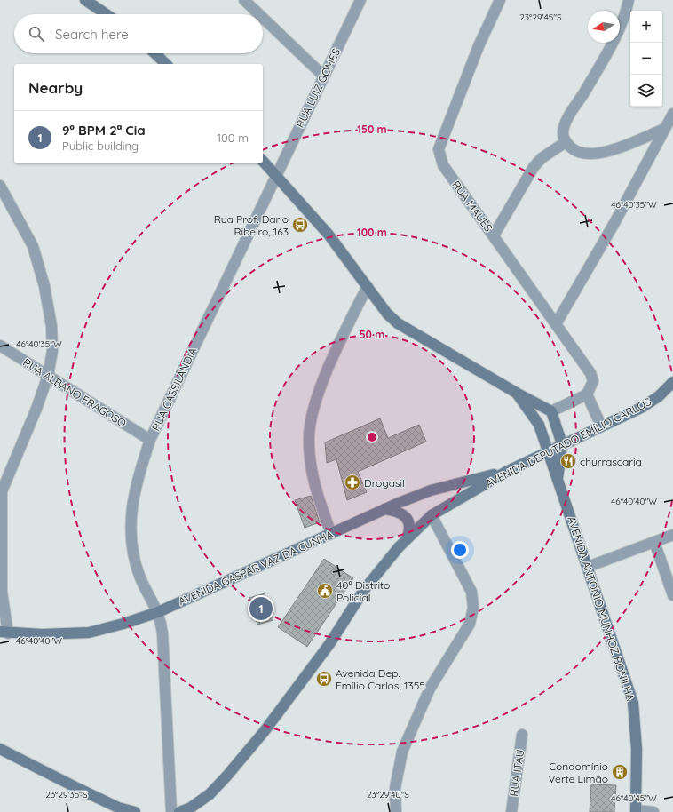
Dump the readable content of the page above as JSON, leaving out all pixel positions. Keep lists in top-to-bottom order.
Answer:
{
  "streets": {
    "main road": ["AVENIDA DEPUTADO EMÍLIO CARLOS", "AVENIDA GASPAR VAZ DA CUNHA", "AVENIDA ANTÔNIO MUNHOZ BONILHA"],
    "street": [
      "RUA LUIZ GOMES",
      "RUA MAUÉS",
      "RUA CASSILÂNDIA",
      "RUA ALBANO FRAGOSO",
      "RUA ITAÚ"
    ]
  },
  "crossings": [
    ["RUA LUIZ GOMES", "RUA CASSILÂNDIA"],
    ["RUA CASSILÂNDIA", "RUA ALBANO FRAGOSO"],
    ["RUA CASSILÂNDIA", "AVENIDA GASPAR VAZ DA CUNHA"],
    ["AVENIDA DEPUTADO EMÍLIO CARLOS", "AVENIDA GASPAR VAZ DA CUNHA"],
    ["AVENIDA DEPUTADO EMÍLIO CARLOS", "AVENIDA ANTÔNIO MUNHOZ BONILHA"]
  ],
  "places": {
    "bus stop": ["Rua Prof. Dario Ribeiro, 163", "Avenida Dep. Emílio Carlos, 1355"],
    "restaurant": ["churrascaria"],
    "pharmacy": ["Drogasil"],
    "public building": ["40º Distrito Policial"],
    "building": ["Condomínio Verte Limão"]
  },
  "north": "left",
  "page": {
    "map_buttons": ["+", "−"],
    "search": "Search here",
    "heading": "Nearby",
    "list": [
      {
        "mark": "1",
        "name": "9º BPM 2ª Cia",
        "note": "Public building",
        "value": "100 m"
      }
    ],
    "pins": "1"
  },
  "coordinates": [
    "23°29'45\"S",
    "46°40'35\"W",
    "46°40'40\"W",
    "23°29'35\"S",
    "23°29'40\"S",
    "46°40'45\"W"
  ],
  "rings": ["150 m", "100 m", "50 m"]
}
